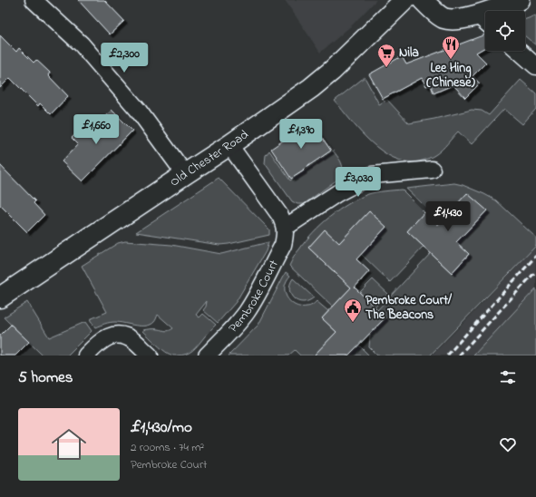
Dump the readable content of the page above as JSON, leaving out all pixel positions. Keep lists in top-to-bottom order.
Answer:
{
  "streets": {
    "main road": ["Old Chester Road"],
    "street": ["Pembroke Court"]
  },
  "places": {
    "restaurant": ["Lee Hing (Chinese)"],
    "supermarket": ["Nila"],
    "public building": ["Pembroke Court/ The Beacons"]
  },
  "page": {
    "price": [
      "£2,300",
      "£1,660",
      "£1,390",
      "£3,030",
      "£1,430"
    ],
    "heading": "5 homes",
    "list": [
      {
        "name": "£1,430/mo",
        "note": "2 rooms · 74 m² · Pembroke Court"
      }
    ]
  }
}
